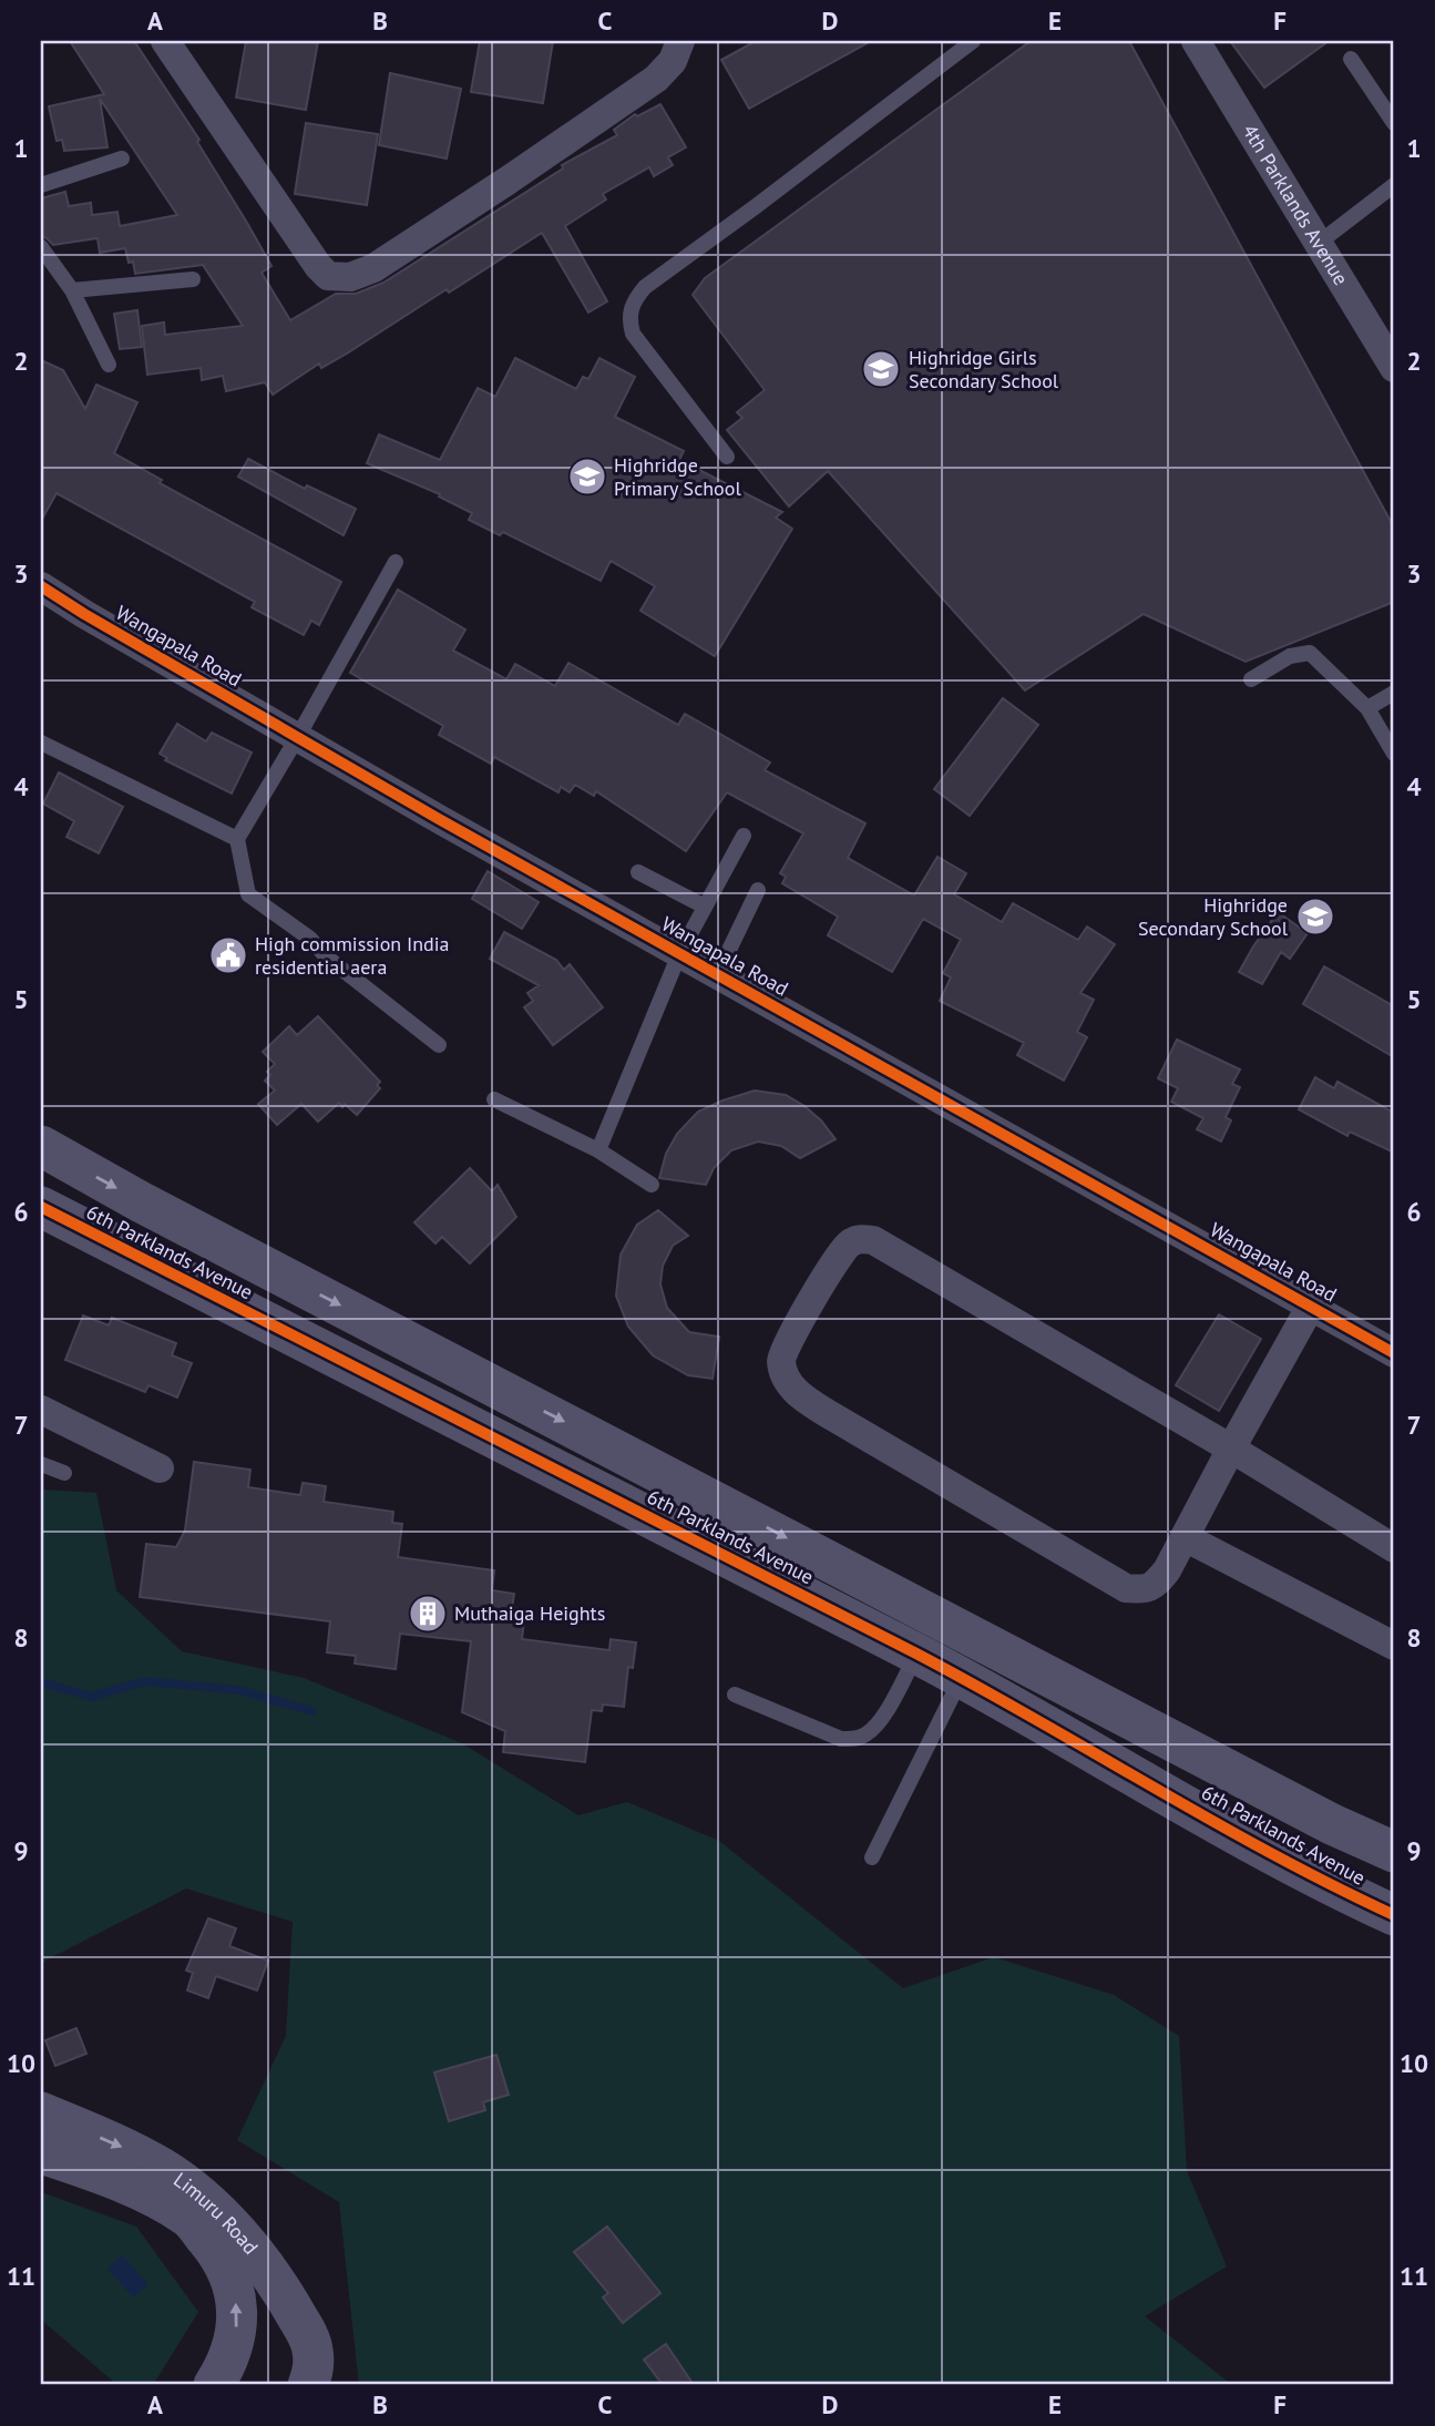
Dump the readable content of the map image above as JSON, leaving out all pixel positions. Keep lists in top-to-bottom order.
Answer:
{
  "streets": {
    "street": [
      "4th Parklands Avenue",
      "Wangapala Road",
      "6th Parklands Avenue",
      "Limuru Road"
    ]
  },
  "one_way": ["Limuru Road"],
  "places": {
    "school or university": ["Highridge Girls Secondary School", "Highridge Primary School", "Highridge Secondary School"],
    "public building": ["High commission India residential aera"],
    "building": ["Muthaiga Heights"]
  },
  "grid": {
    "columns": [
      "A",
      "B",
      "C",
      "D",
      "E",
      "F"
    ],
    "rows": [
      "1",
      "2",
      "3",
      "4",
      "5",
      "6",
      "7",
      "8",
      "9",
      "10",
      "11"
    ]
  }
}
